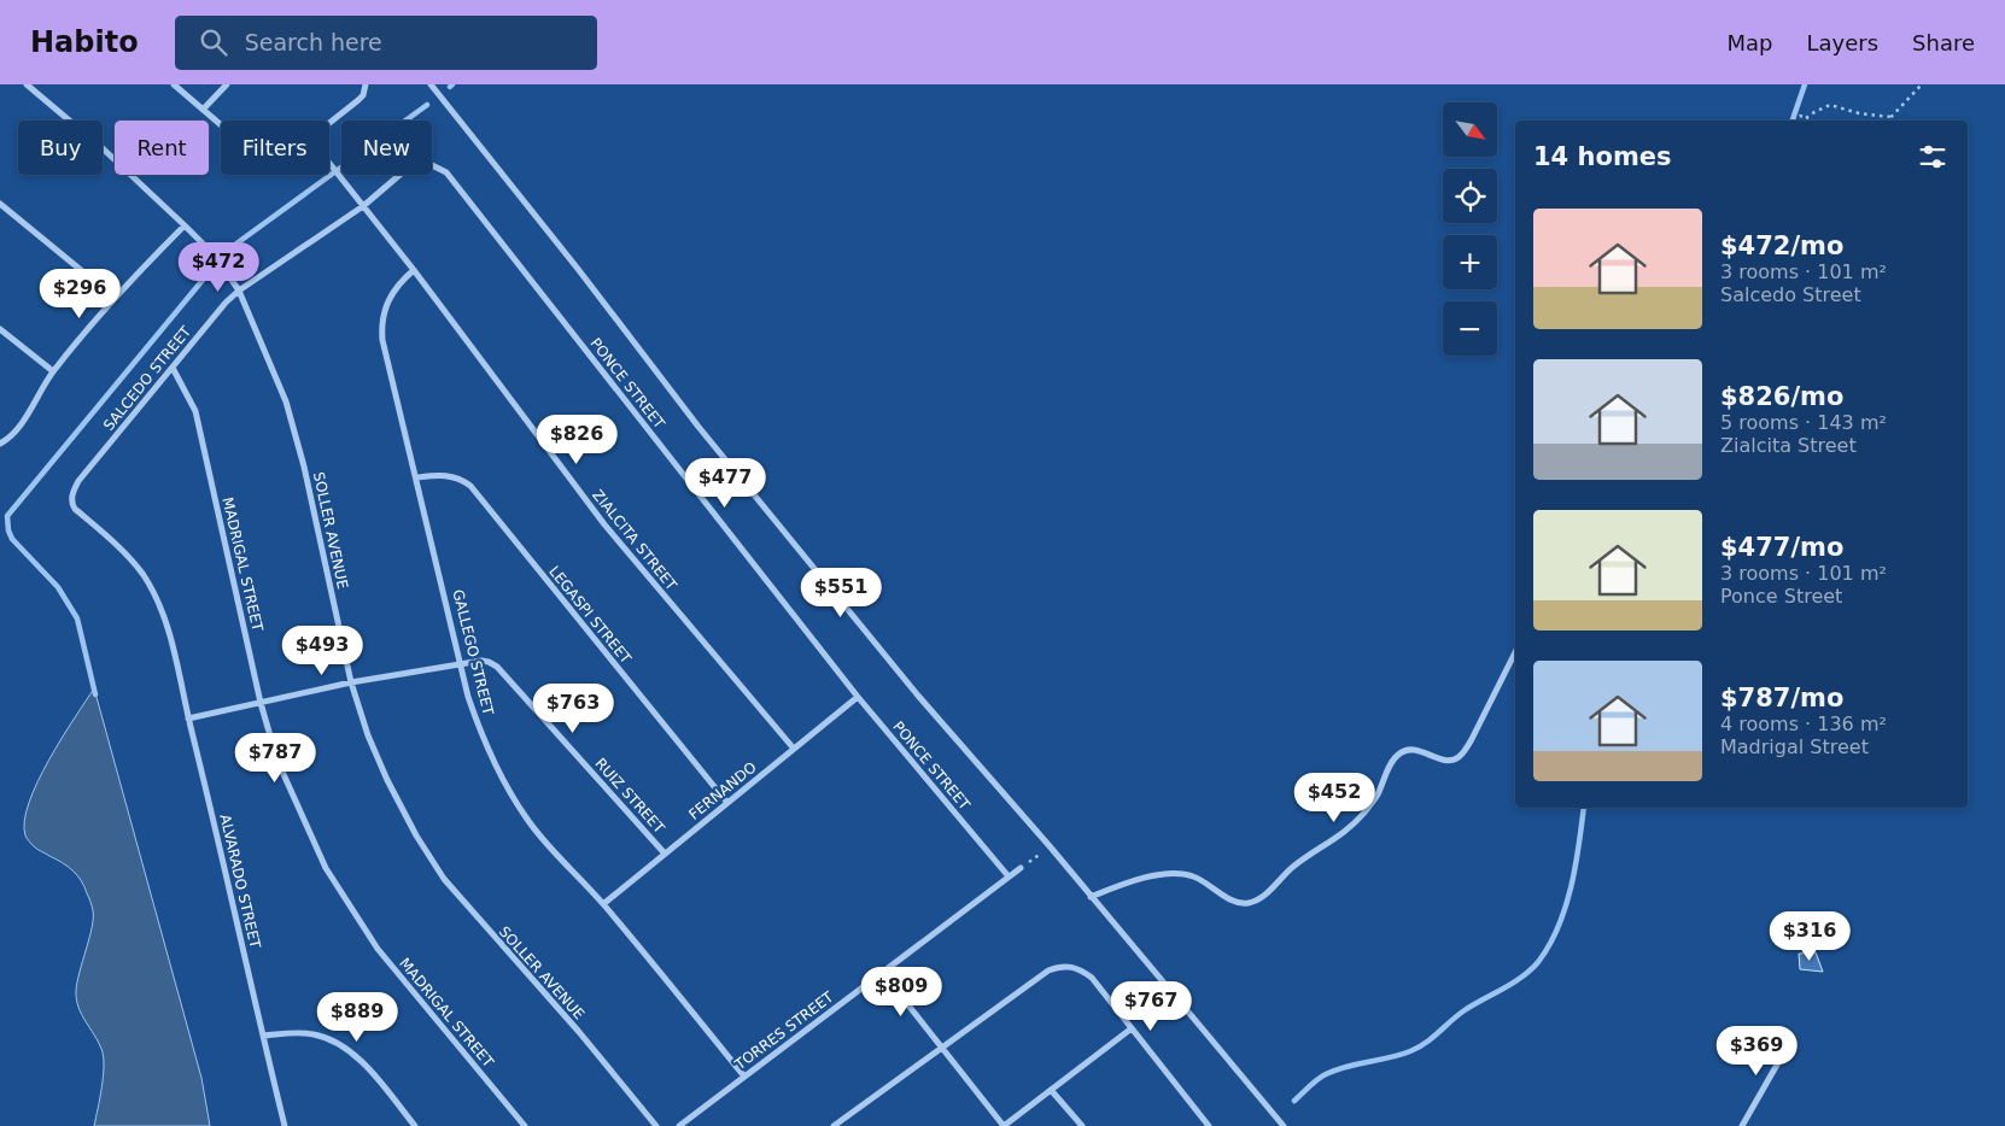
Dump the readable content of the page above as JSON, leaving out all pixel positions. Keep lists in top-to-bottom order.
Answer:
{
  "streets": {
    "street": [
      "SALCEDO STREET",
      "PONCE STREET",
      "SOLLER AVENUE",
      "ZIALCITA STREET",
      "MADRIGAL STREET",
      "LEGASPI STREET",
      "GALLEGO STREET",
      "FERNANDO",
      "RUIZ STREET",
      "ALVARADO STREET",
      "TORRES STREET"
    ]
  },
  "crossings": [
    ["SALCEDO STREET", "SOLLER AVENUE"],
    ["SALCEDO STREET", "ZIALCITA STREET"],
    ["SALCEDO STREET", "MADRIGAL STREET"],
    ["SALCEDO STREET", "ALVARADO STREET"],
    ["PONCE STREET", "FERNANDO"],
    ["PONCE STREET", "TORRES STREET"],
    ["SOLLER AVENUE", "RUIZ STREET"],
    ["ZIALCITA STREET", "GALLEGO STREET"],
    ["ZIALCITA STREET", "FERNANDO"],
    ["MADRIGAL STREET", "RUIZ STREET"],
    ["LEGASPI STREET", "GALLEGO STREET"],
    ["LEGASPI STREET", "FERNANDO"],
    ["GALLEGO STREET", "FERNANDO"],
    ["GALLEGO STREET", "RUIZ STREET"],
    ["GALLEGO STREET", "TORRES STREET"],
    ["FERNANDO", "RUIZ STREET"],
    ["RUIZ STREET", "ALVARADO STREET"]
  ],
  "north": "bottom right",
  "page": {
    "header": "Habito",
    "search": "Search here",
    "nav": ["Map", "Layers", "Share"],
    "map_buttons": ["+", "−"],
    "chip": [
      "Buy",
      "Rent",
      "Filters",
      "New"
    ],
    "heading": "14 homes",
    "list": [
      {
        "name": "$472/mo",
        "note": "3 rooms · 101 m² · Salcedo Street"
      },
      {
        "name": "$826/mo",
        "note": "5 rooms · 143 m² · Zialcita Street"
      },
      {
        "name": "$477/mo",
        "note": "3 rooms · 101 m² · Ponce Street"
      },
      {
        "name": "$787/mo",
        "note": "4 rooms · 136 m² · Madrigal Street"
      }
    ],
    "price": [
      "$472",
      "$296",
      "$826",
      "$477",
      "$551",
      "$493",
      "$763",
      "$787",
      "$452",
      "$316",
      "$809",
      "$767",
      "$889",
      "$369"
    ]
  }
}
